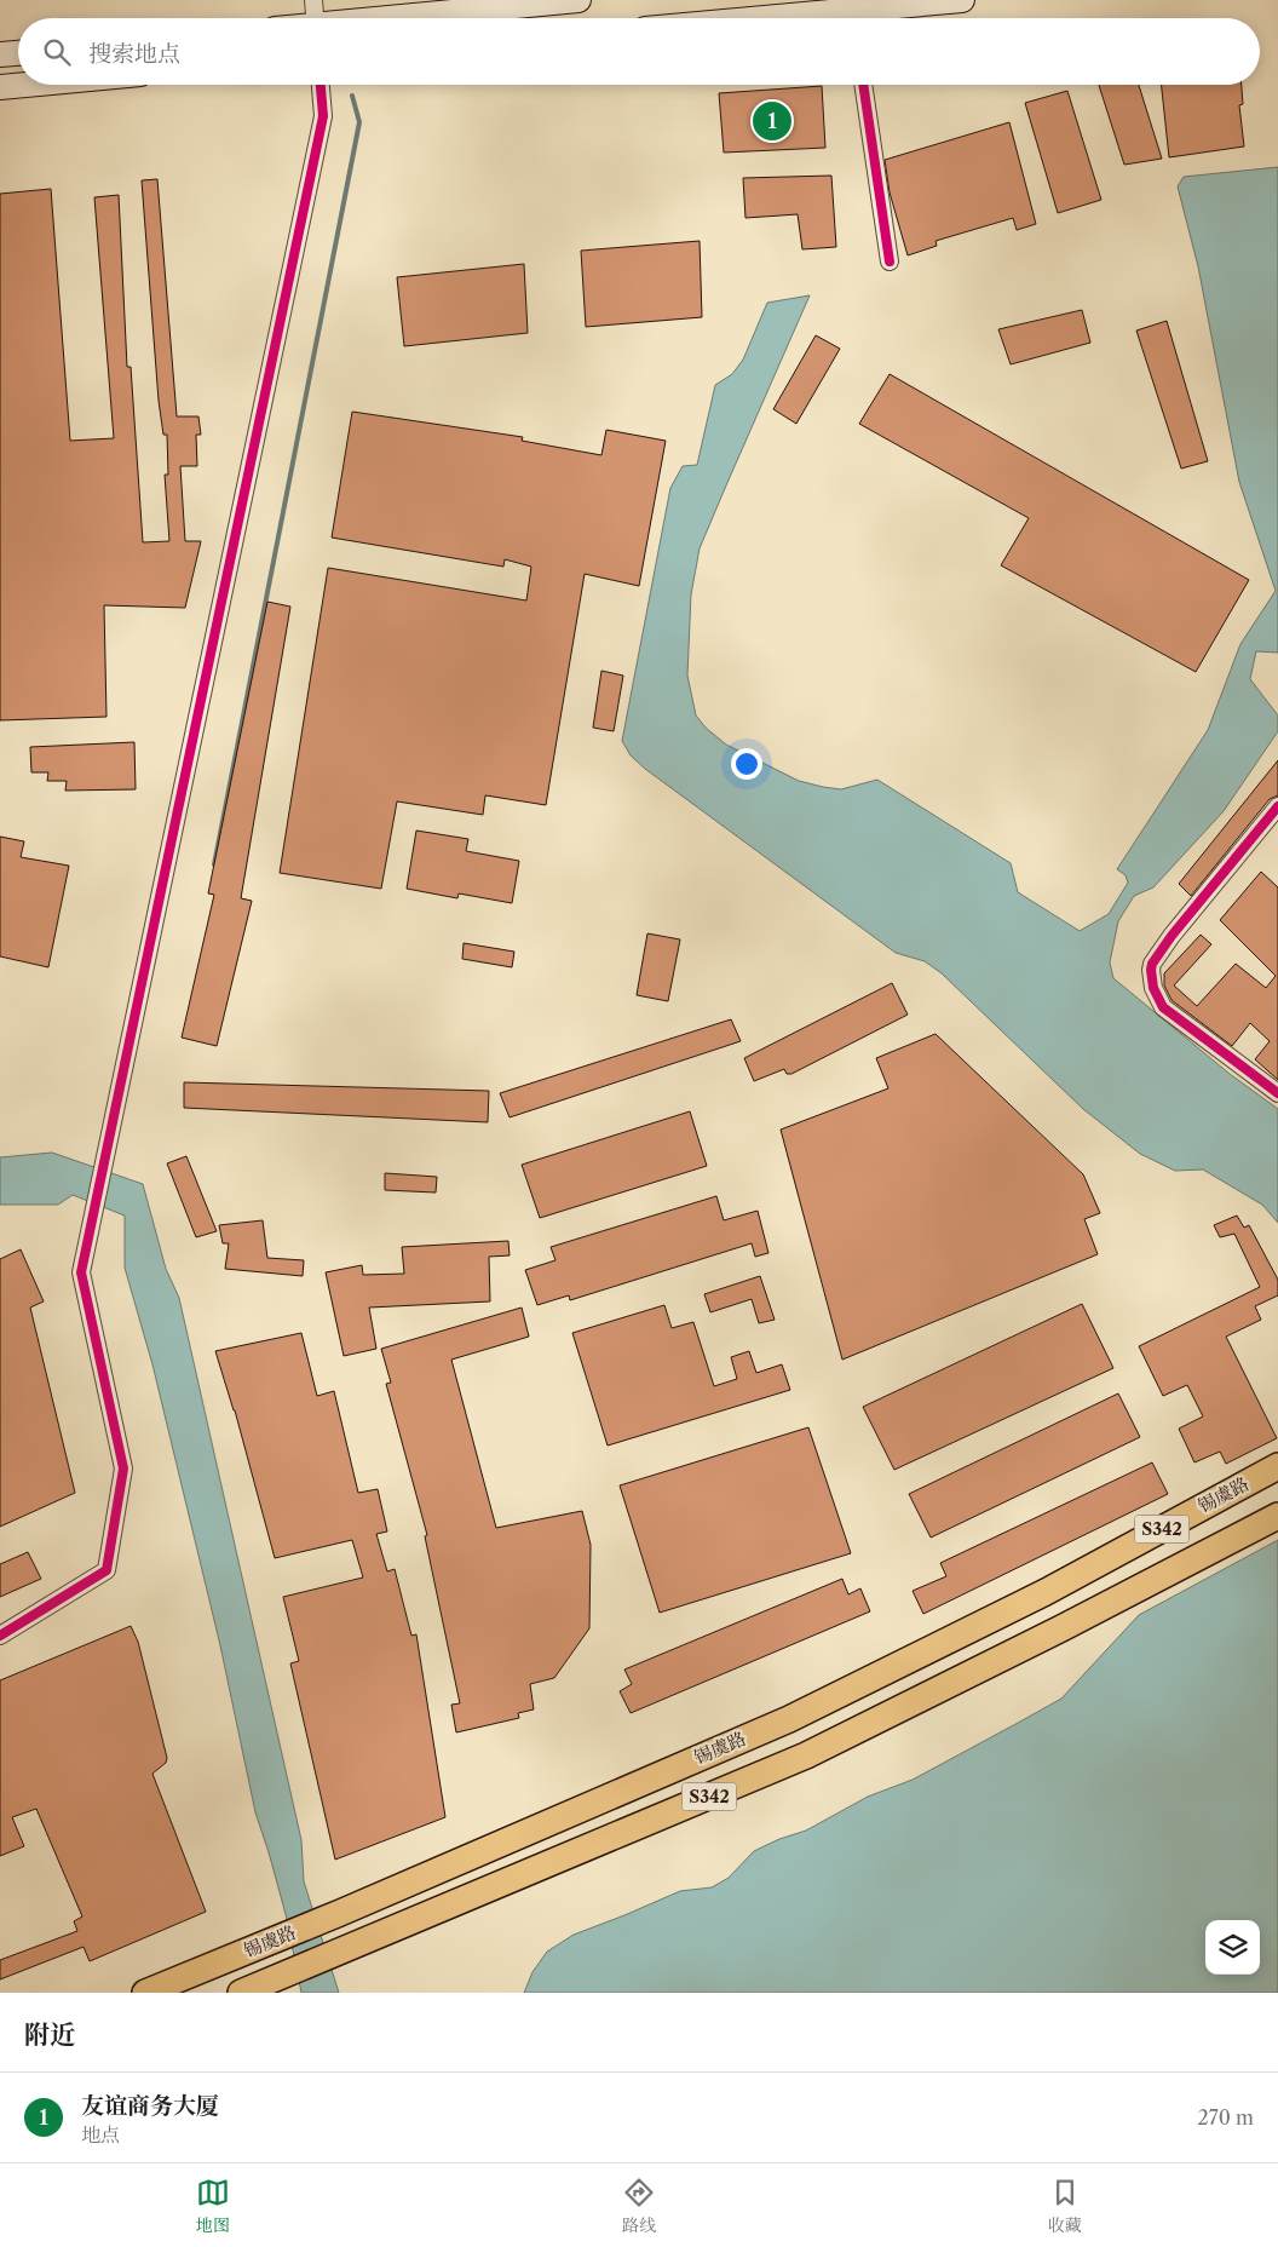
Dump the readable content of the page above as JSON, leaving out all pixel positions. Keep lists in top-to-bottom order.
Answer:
{
  "streets": {
    "main road": ["锡虞路", "S342"]
  },
  "page": {
    "search": "搜索地点",
    "pins": "1",
    "heading": "附近",
    "list": [
      {
        "mark": "1",
        "name": "友谊商务大厦",
        "note": "地点",
        "value": "270 m"
      }
    ],
    "nav": ["地图", "路线", "收藏"]
  }
}
